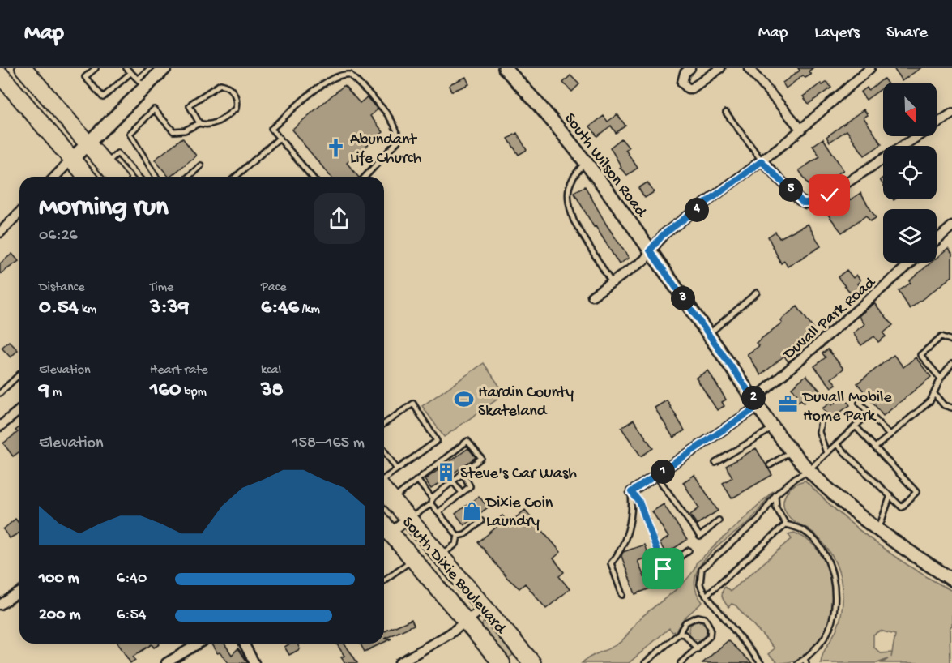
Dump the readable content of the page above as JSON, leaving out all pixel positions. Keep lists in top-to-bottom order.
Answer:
{
  "streets": {
    "highway": ["South Dixie Boulevard"],
    "main road": ["South Wilson Road"],
    "street": ["Duvall Park Road"]
  },
  "crossings": [
    ["South Wilson Road", "Duvall Park Road"]
  ],
  "places": {
    "church": ["Abundant Life Church"],
    "sports": ["Hardin County Skateland"],
    "office": ["Duvall Mobile Home Park"],
    "building": ["Steve's Car Wash"],
    "shop": ["Dixie Coin Laundry"]
  },
  "north": "bottom right",
  "page": {
    "header": "Map",
    "nav": ["Map", "Layers", "Share"],
    "heading": ["Morning run", "06:26"],
    "pins": [
      "5",
      "4",
      "3",
      "2",
      "1"
    ],
    "stats": [
      ["Distance", "0.54 km"],
      ["Time", "3:39"],
      ["Pace", "6:46 /km"],
      ["Elevation", "9 m"],
      ["Heart rate", "160 bpm"],
      ["kcal", "38"]
    ],
    "chart": ["Elevation", "158–165 m"],
    "list": [
      {
        "name": "100 m",
        "note": "6:40"
      },
      {
        "name": "200 m",
        "note": "6:54"
      }
    ]
  }
}
